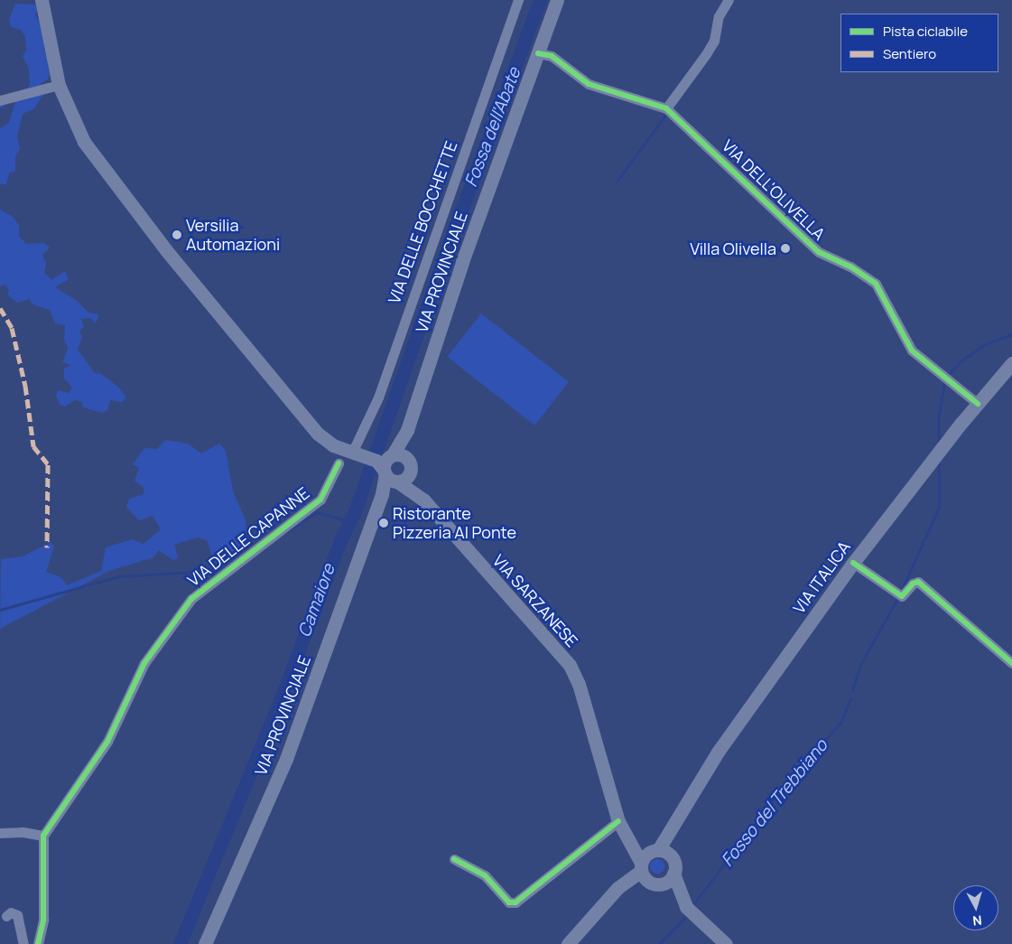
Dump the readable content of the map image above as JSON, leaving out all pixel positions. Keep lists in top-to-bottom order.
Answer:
{
  "streets": {
    "main road": ["VIA PROVINCIALE", "VIA ITALICA", "VIA SARZANESE"],
    "street": ["VIA DELL'OLIVELLA", "VIA DELLE BOCCHETTE", "VIA DELLE CAPANNE"]
  },
  "crossings": [
    ["VIA DELL'OLIVELLA", "VIA PROVINCIALE"],
    ["VIA DELL'OLIVELLA", "VIA ITALICA"],
    ["VIA DELLE BOCCHETTE", "VIA DELLE CAPANNE"],
    ["VIA PROVINCIALE", "VIA SARZANESE"],
    ["VIA ITALICA", "VIA SARZANESE"]
  ],
  "water": ["Fossa dell'Abate", "Camaiore", "Fosso del Trebbiano"],
  "places": ["Versilia Automazioni", "Villa Olivella", "Ristorante Pizzeria Al Ponte"],
  "legend": ["Pista ciclabile", "Sentiero"],
  "north": "bottom"
}
